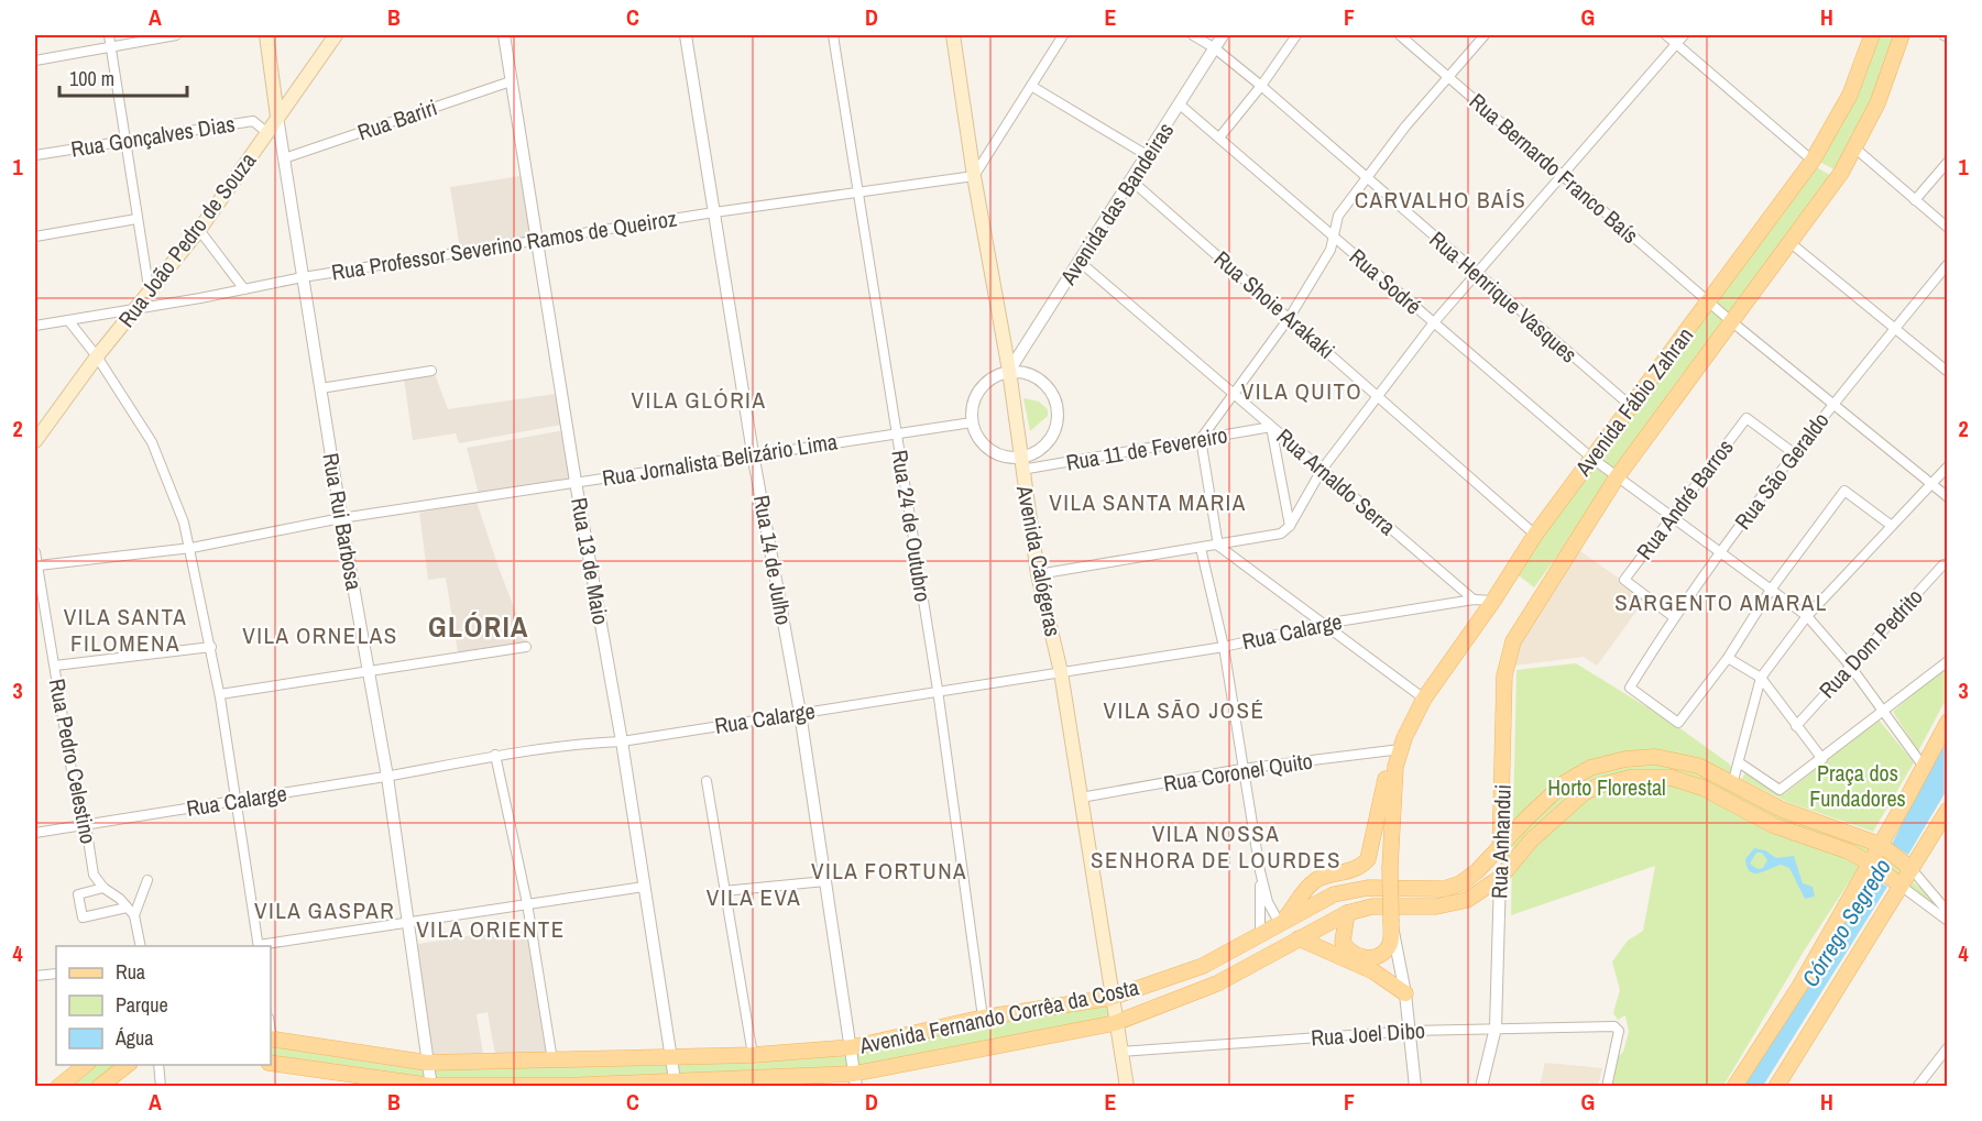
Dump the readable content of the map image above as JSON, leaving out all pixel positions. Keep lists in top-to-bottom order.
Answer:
{
  "streets": {
    "main road": [
      "Rua João Pedro de Souza",
      "Avenida Fábio Zahran",
      "Rua Rui Barbosa",
      "Avenida Calógeras",
      "Rua Anhandui",
      "Avenida Fernando Corrêa da Costa"
    ],
    "street": [
      "Rua Bariri",
      "Rua Gonçalves Dias",
      "Rua Bernardo Franco Baís",
      "Avenida das Bandeiras",
      "Rua Professor Severino Ramos de Queiroz",
      "Rua Sodré",
      "Rua Henrique Vasques",
      "Rua Shoie Arakaki",
      "Rua 11 de Fevereiro",
      "Rua Jornalista Belizário Lima",
      "Rua São Geraldo",
      "Rua Arnaldo Serra",
      "Rua André Barros",
      "Rua 24 de Outubro",
      "Rua 14 de Julho",
      "Rua 13 de Maio",
      "Rua Calarge",
      "Rua Dom Pedrito",
      "Rua Pedro Celestino",
      "Rua Coronel Quito",
      "Rua Joel Dibo"
    ]
  },
  "crossings": [
    ["Rua Bariri", "Rua Rui Barbosa"],
    ["Rua Bariri", "Rua 13 de Maio"],
    ["Rua Gonçalves Dias", "Rua João Pedro de Souza"],
    ["Rua Bernardo Franco Baís", "Avenida Fábio Zahran"],
    ["Rua Bernardo Franco Baís", "Rua São Geraldo"],
    ["Avenida das Bandeiras", "Rua Sodré"],
    ["Avenida das Bandeiras", "Rua Henrique Vasques"],
    ["Avenida das Bandeiras", "Rua Shoie Arakaki"],
    ["Avenida das Bandeiras", "Rua Arnaldo Serra"],
    ["Avenida das Bandeiras", "Avenida Calógeras"],
    ["Rua João Pedro de Souza", "Rua Professor Severino Ramos de Queiroz"],
    ["Rua João Pedro de Souza", "Rua Rui Barbosa"],
    ["Rua Professor Severino Ramos de Queiroz", "Rua Rui Barbosa"],
    ["Rua Professor Severino Ramos de Queiroz", "Rua 24 de Outubro"],
    ["Rua Professor Severino Ramos de Queiroz", "Rua 14 de Julho"],
    ["Rua Professor Severino Ramos de Queiroz", "Rua 13 de Maio"],
    ["Rua Professor Severino Ramos de Queiroz", "Avenida Calógeras"],
    ["Rua Sodré", "Avenida Fábio Zahran"],
    ["Rua Sodré", "Rua São Geraldo"],
    ["Rua Sodré", "Rua André Barros"],
    ["Rua Sodré", "Rua Dom Pedrito"],
    ["Rua Henrique Vasques", "Avenida Fábio Zahran"],
    ["Rua Shoie Arakaki", "Avenida Fábio Zahran"],
    ["Avenida Fábio Zahran", "Rua Calarge"],
    ["Avenida Fábio Zahran", "Rua Coronel Quito"],
    ["Avenida Fábio Zahran", "Rua Anhandui"],
    ["Avenida Fábio Zahran", "Avenida Fernando Corrêa da Costa"],
    ["Rua 11 de Fevereiro", "Rua Arnaldo Serra"],
    ["Rua 11 de Fevereiro", "Avenida Calógeras"],
    ["Rua Jornalista Belizário Lima", "Rua Rui Barbosa"],
    ["Rua Jornalista Belizário Lima", "Rua 24 de Outubro"],
    ["Rua Jornalista Belizário Lima", "Rua 14 de Julho"],
    ["Rua Jornalista Belizário Lima", "Rua 13 de Maio"],
    ["Rua Jornalista Belizário Lima", "Rua Pedro Celestino"],
    ["Rua São Geraldo", "Rua André Barros"],
    ["Rua Arnaldo Serra", "Rua Calarge"],
    ["Rua Rui Barbosa", "Rua Calarge"],
    ["Rua Rui Barbosa", "Avenida Fernando Corrêa da Costa"],
    ["Rua 24 de Outubro", "Rua Calarge"],
    ["Rua 24 de Outubro", "Avenida Fernando Corrêa da Costa"],
    ["Rua 14 de Julho", "Rua Calarge"],
    ["Rua 14 de Julho", "Avenida Fernando Corrêa da Costa"],
    ["Rua 13 de Maio", "Rua Calarge"],
    ["Rua 13 de Maio", "Avenida Fernando Corrêa da Costa"],
    ["Avenida Calógeras", "Rua Calarge"],
    ["Avenida Calógeras", "Rua Coronel Quito"],
    ["Avenida Calógeras", "Avenida Fernando Corrêa da Costa"],
    ["Avenida Calógeras", "Rua Joel Dibo"],
    ["Rua Calarge", "Rua Pedro Celestino"],
    ["Rua Anhandui", "Avenida Fernando Corrêa da Costa"],
    ["Rua Anhandui", "Rua Joel Dibo"]
  ],
  "districts": [
    "CARVALHO BAÍS",
    "VILA QUITO",
    "VILA GLÓRIA",
    "VILA SANTA MARIA",
    "SARGENTO AMARAL",
    "VILA SANTA FILOMENA",
    "GLÓRIA",
    "VILA ORNELAS",
    "VILA SÃO JOSÉ",
    "VILA NOSSA SENHORA DE LOURDES",
    "VILA FORTUNA",
    "VILA EVA",
    "VILA GASPAR",
    "VILA ORIENTE"
  ],
  "water": ["Córrego Segredo"],
  "parks": ["Praça dos Fundadores", "Horto Florestal"],
  "legend": ["Rua", "Parque", "Água"],
  "scale_bar": "100 m",
  "grid": {
    "columns": [
      "A",
      "B",
      "C",
      "D",
      "E",
      "F",
      "G",
      "H"
    ],
    "rows": [
      "1",
      "2",
      "3",
      "4"
    ]
  }
}
